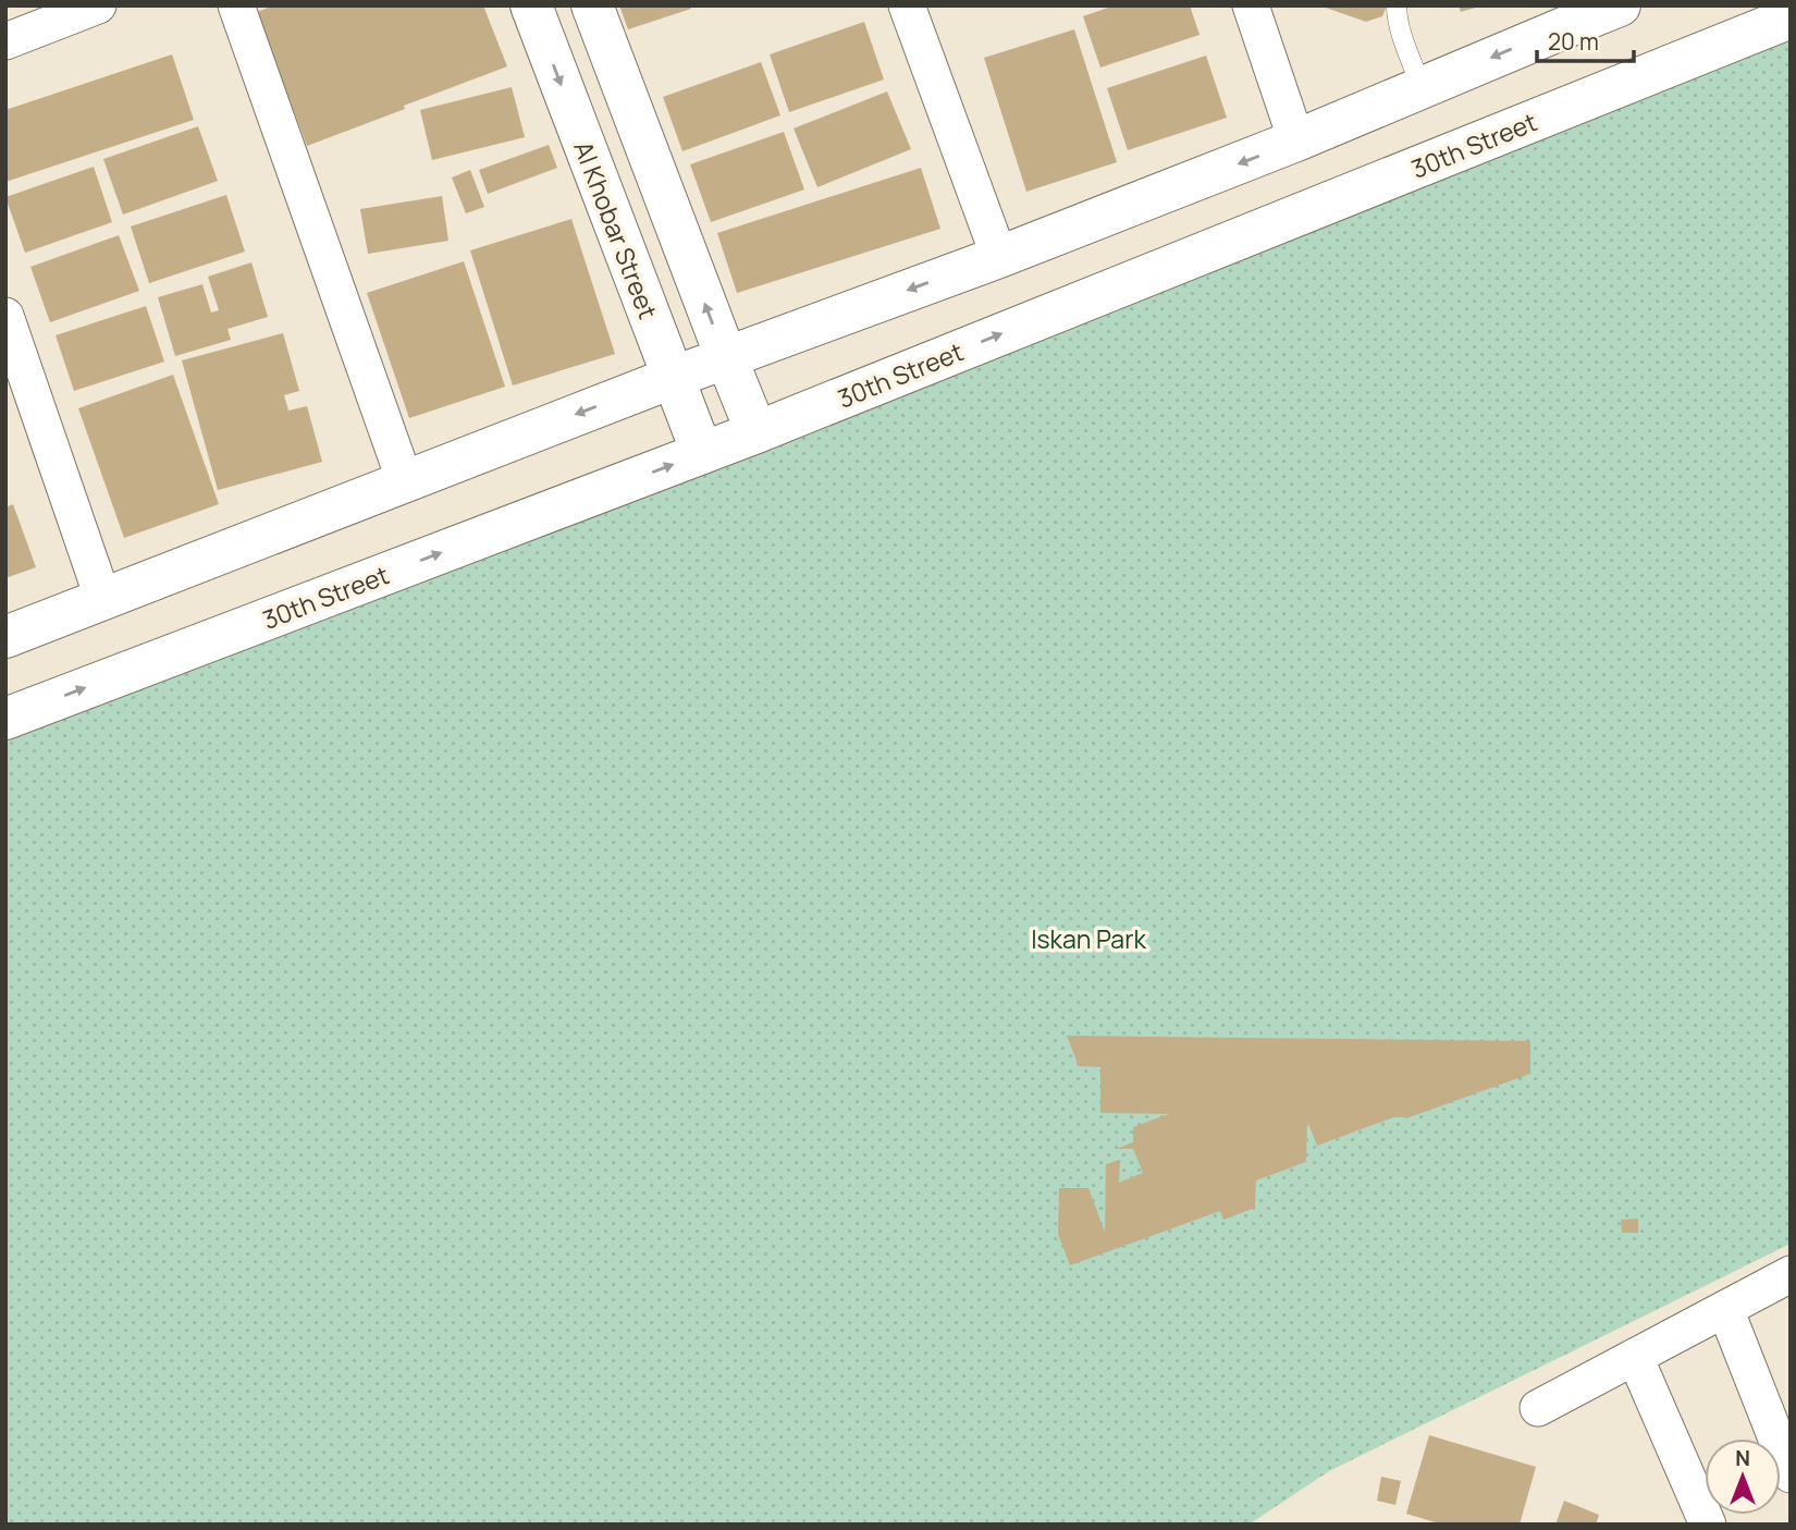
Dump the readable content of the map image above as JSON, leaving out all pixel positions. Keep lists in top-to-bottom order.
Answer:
{
  "streets": {
    "street": ["30th Street", "Al Khobar Street"]
  },
  "crossings": [
    ["30th Street", "Al Khobar Street"]
  ],
  "parks": ["Iskan Park"],
  "scale_bar": "20 m",
  "north": "top"
}
